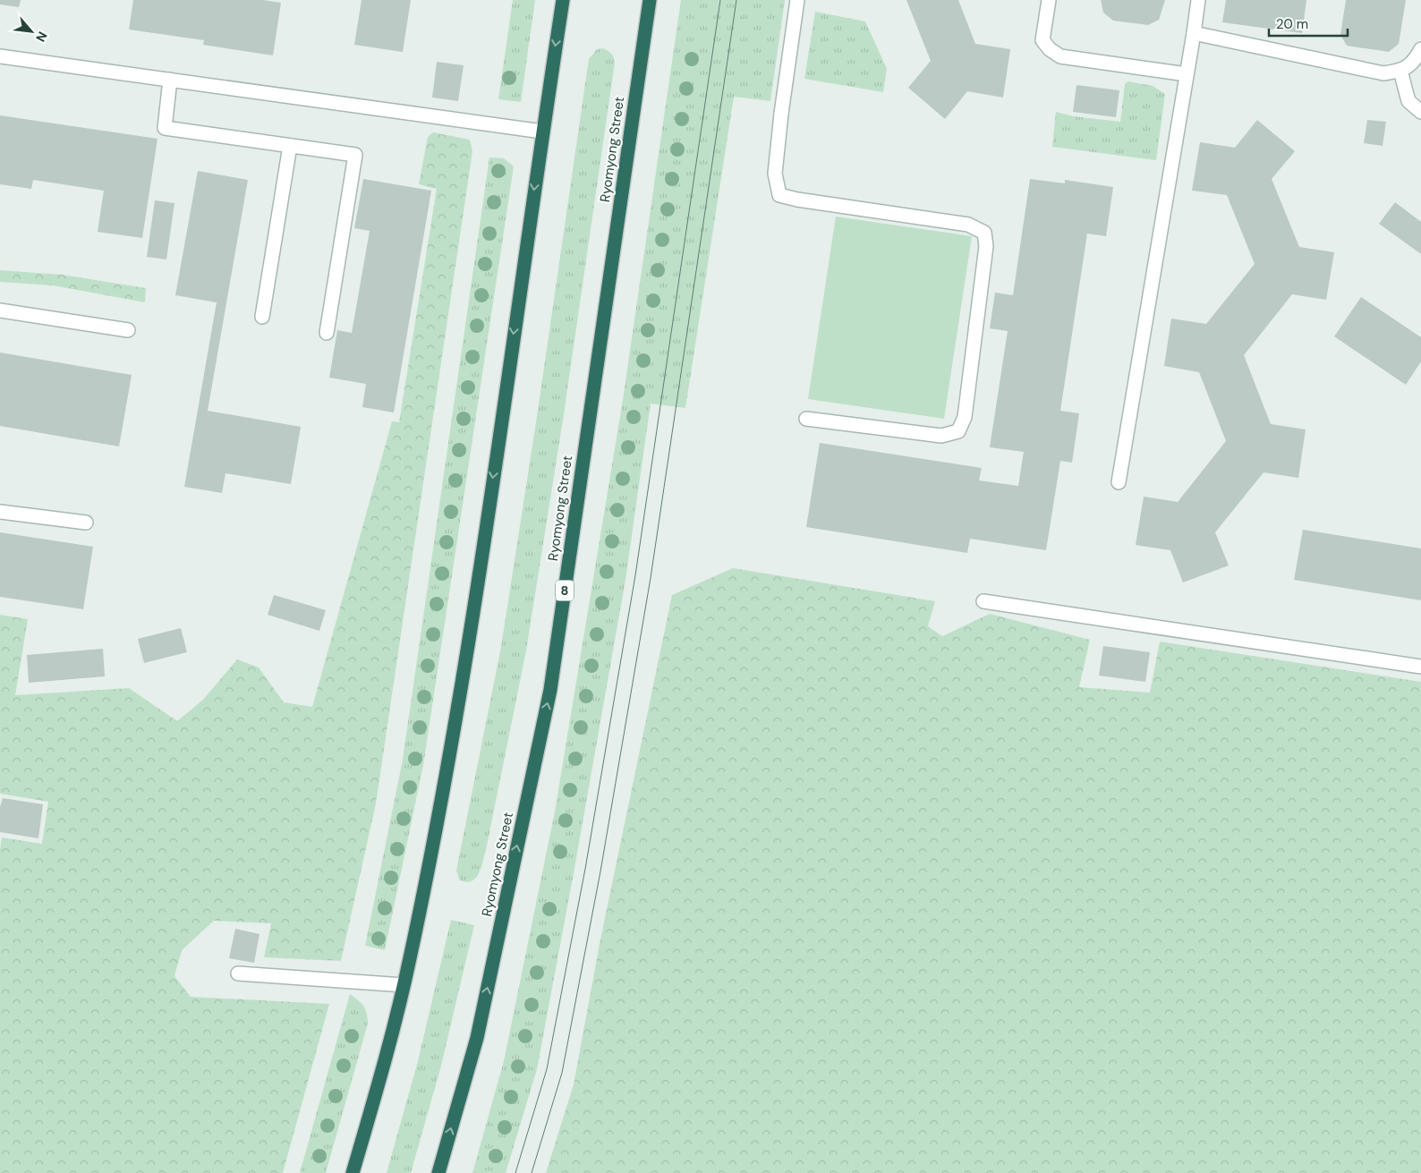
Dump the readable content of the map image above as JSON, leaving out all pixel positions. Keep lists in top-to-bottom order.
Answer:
{
  "streets": {
    "highway": ["Ryomyong Street", "8"]
  },
  "scale_bar": "20 m",
  "north": "bottom right"
}
